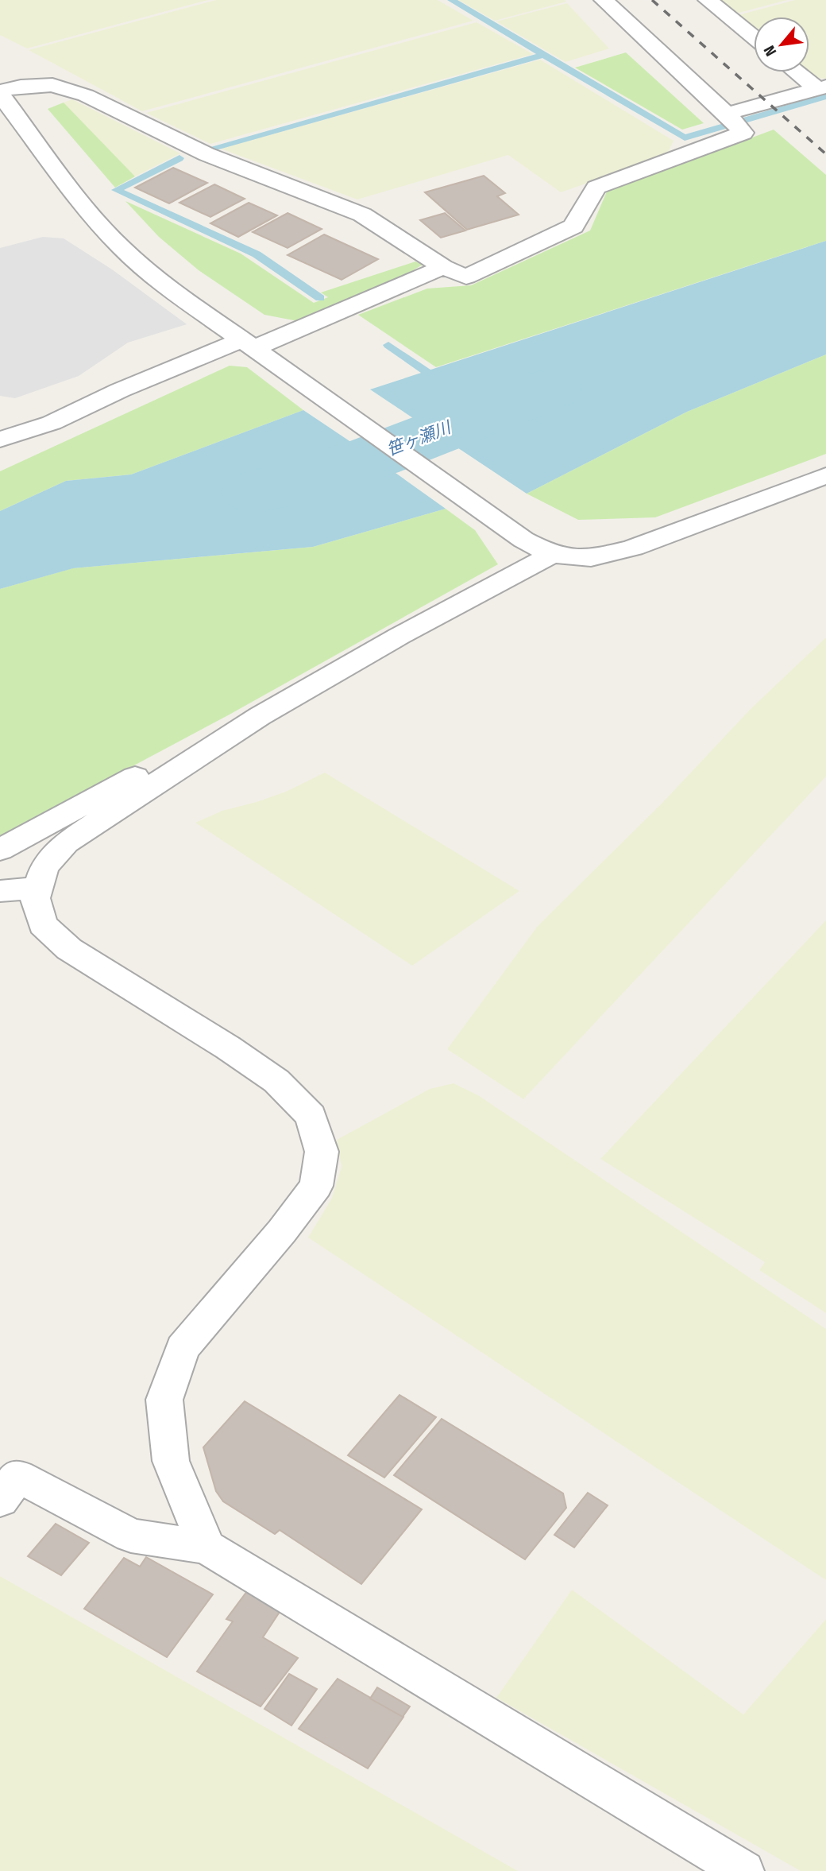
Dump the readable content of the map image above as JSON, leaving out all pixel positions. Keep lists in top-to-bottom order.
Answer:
{
  "water": ["笹ヶ瀬川"],
  "north": "bottom left"
}
